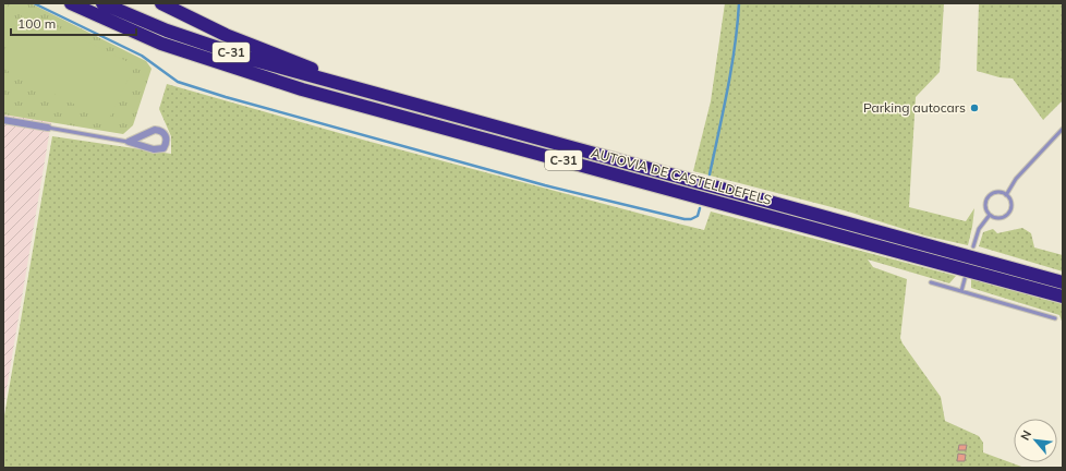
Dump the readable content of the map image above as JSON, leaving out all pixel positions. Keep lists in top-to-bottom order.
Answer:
{
  "streets": {
    "highway": ["C-31", "AUTOVIA DE CASTELLDEFELS"]
  },
  "places": ["Parking autocars"],
  "scale_bar": "100 m",
  "north": "top left"
}
